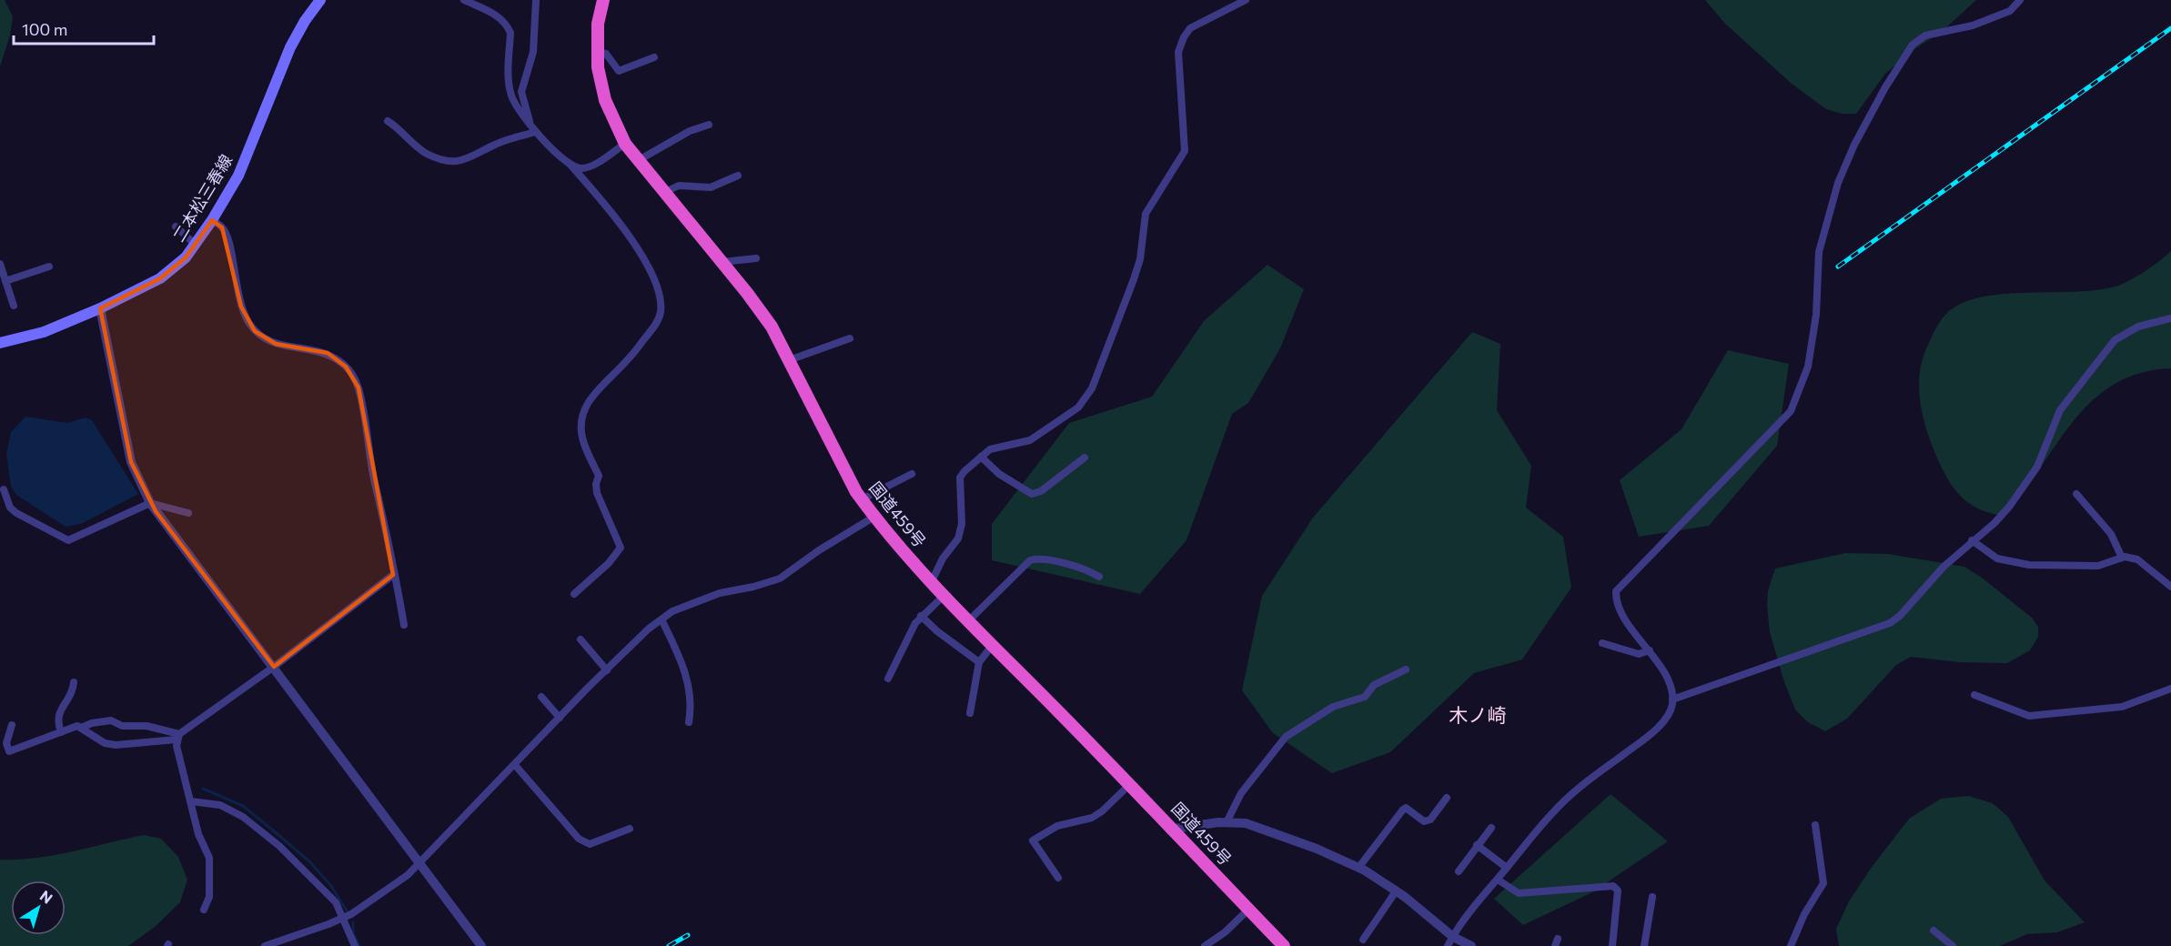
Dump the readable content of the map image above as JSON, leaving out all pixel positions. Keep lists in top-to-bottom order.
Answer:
{
  "streets": {
    "highway": ["国道459号"],
    "main road": ["二本松三春線"]
  },
  "districts": ["木ノ崎"],
  "scale_bar": "100 m",
  "north": "top right"
}
